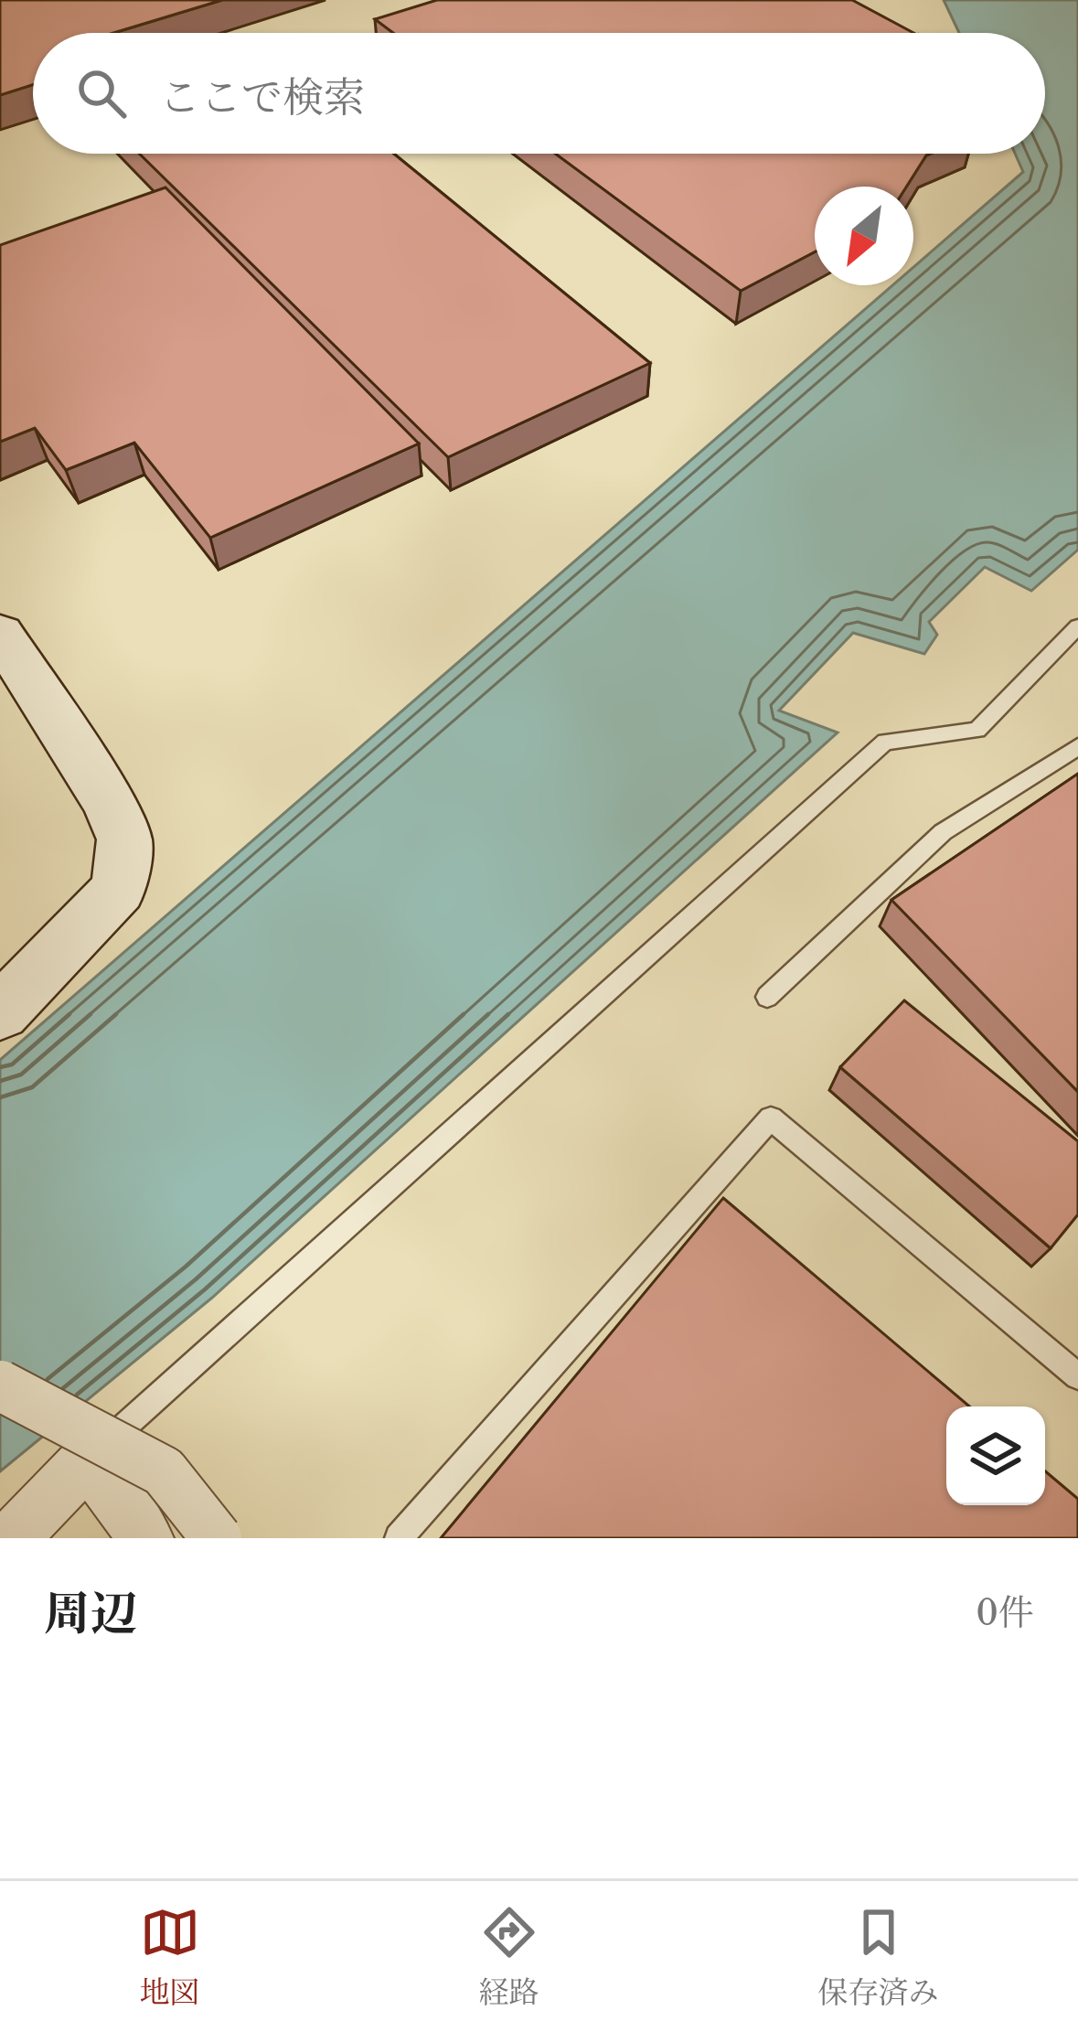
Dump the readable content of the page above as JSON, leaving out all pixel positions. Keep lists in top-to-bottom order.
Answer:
{
  "north": "bottom left",
  "page": {
    "search": "ここで検索",
    "heading": ["周辺", "0件"],
    "nav": ["地図", "経路", "保存済み"]
  }
}
